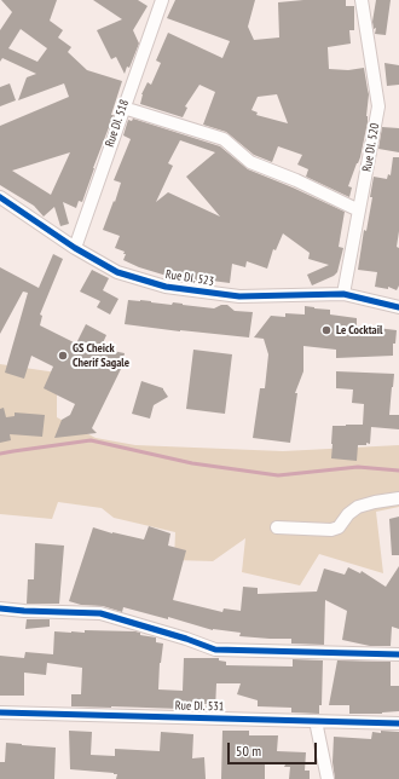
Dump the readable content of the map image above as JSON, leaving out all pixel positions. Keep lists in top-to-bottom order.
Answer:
{
  "streets": {
    "street": [
      "Rue DI. 518",
      "Rue DI. 520",
      "Rue DI. 523",
      "Rue DI. 531"
    ]
  },
  "crossings": [
    ["Rue DI. 518", "Rue DI. 523"],
    ["Rue DI. 520", "Rue DI. 523"]
  ],
  "places": ["Le Cocktail", "GS Cheick Cherif Sagale"],
  "scale_bar": "50 m"
}
